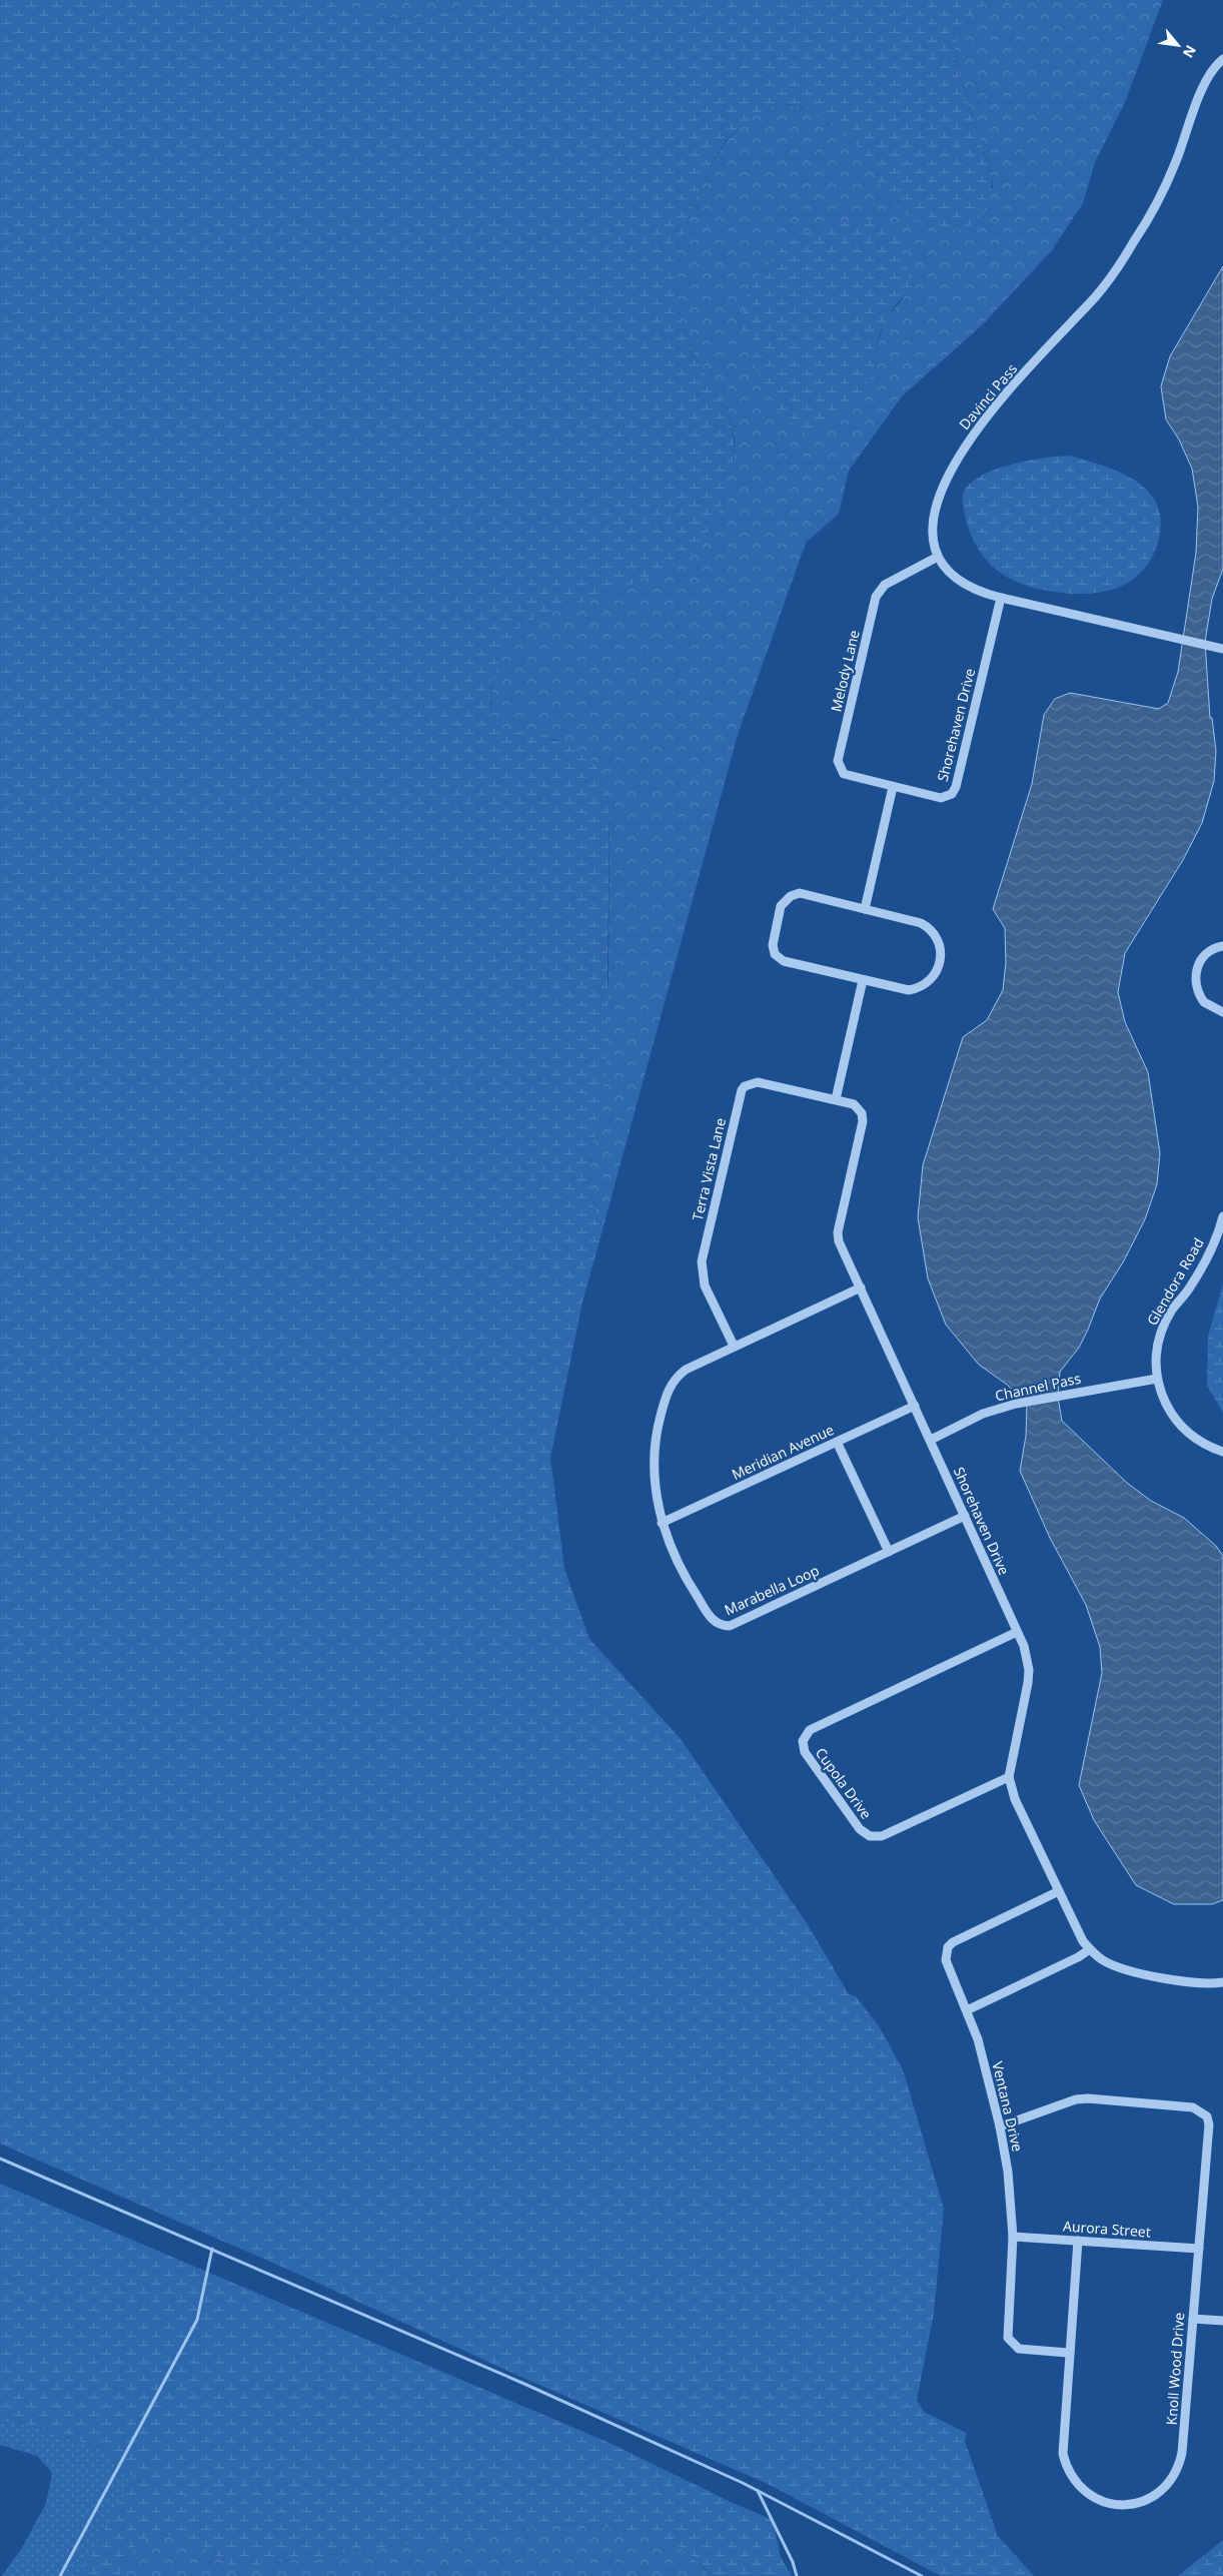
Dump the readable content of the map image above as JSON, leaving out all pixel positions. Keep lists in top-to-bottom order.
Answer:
{
  "streets": {
    "street": [
      "Davinci Pass",
      "Melody Lane",
      "Shorehaven Drive",
      "Terra Vista Lane",
      "Glendora Road",
      "Channel Pass",
      "Meridian Avenue",
      "Marabella Loop",
      "Cupola Drive",
      "Ventana Drive",
      "Aurora Street",
      "Knoll Wood Drive"
    ]
  },
  "crossings": [
    ["Davinci Pass", "Melody Lane"],
    ["Davinci Pass", "Shorehaven Drive"],
    ["Melody Lane", "Shorehaven Drive"],
    ["Shorehaven Drive", "Terra Vista Lane"],
    ["Shorehaven Drive", "Channel Pass"],
    ["Shorehaven Drive", "Meridian Avenue"],
    ["Shorehaven Drive", "Marabella Loop"],
    ["Shorehaven Drive", "Cupola Drive"],
    ["Shorehaven Drive", "Ventana Drive"],
    ["Terra Vista Lane", "Marabella Loop"],
    ["Glendora Road", "Channel Pass"],
    ["Meridian Avenue", "Marabella Loop"],
    ["Ventana Drive", "Aurora Street"],
    ["Ventana Drive", "Knoll Wood Drive"],
    ["Aurora Street", "Knoll Wood Drive"]
  ],
  "north": "bottom right"
}
